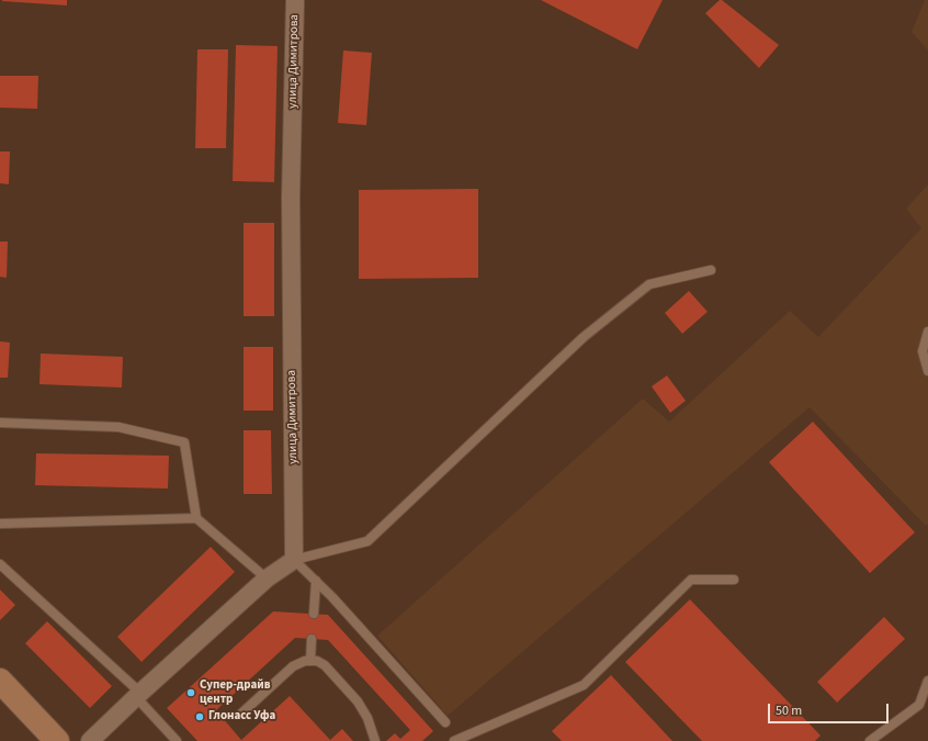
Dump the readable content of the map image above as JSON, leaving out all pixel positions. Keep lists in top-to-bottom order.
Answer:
{
  "streets": {
    "street": ["улица Димитрова"]
  },
  "places": ["Супер-драйв центр", "Глонасс Уфа"],
  "scale_bar": "50 m"
}
